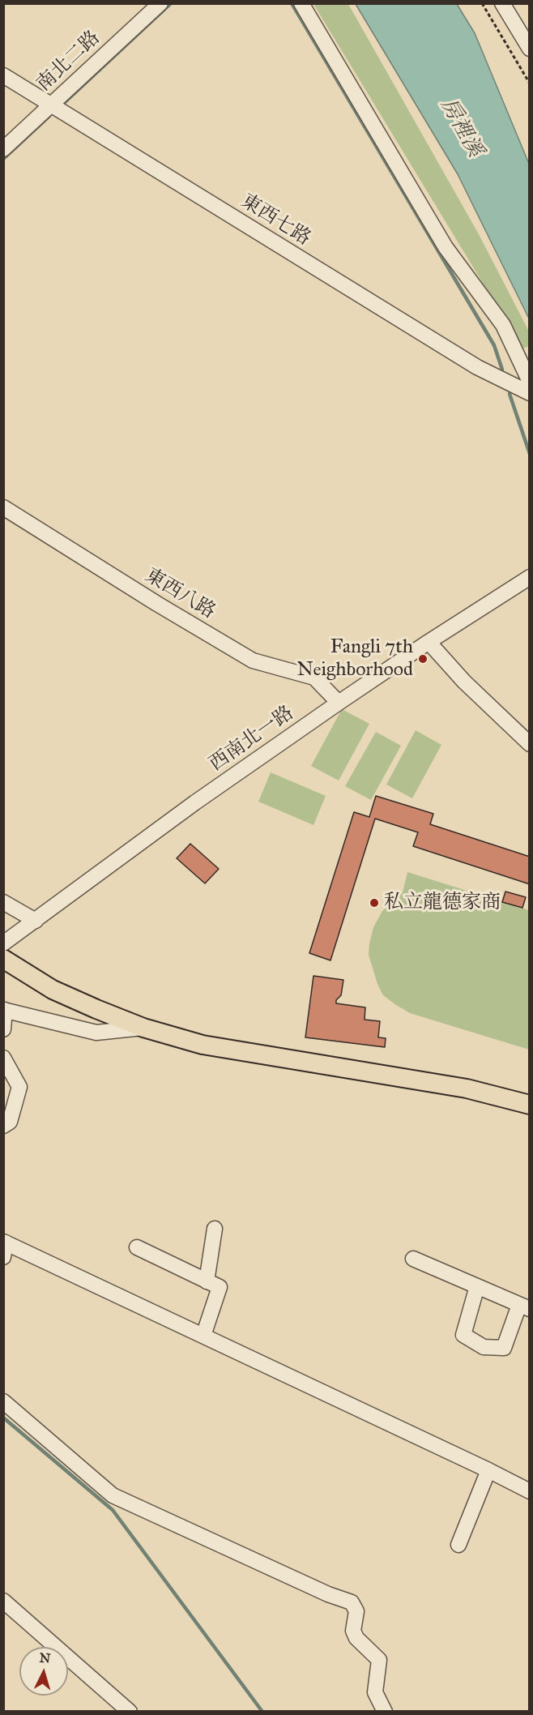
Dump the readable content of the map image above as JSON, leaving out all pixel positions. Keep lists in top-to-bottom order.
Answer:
{
  "streets": {
    "street": [
      "南北二路",
      "東西七路",
      "東西八路",
      "西南北一路"
    ]
  },
  "crossings": [
    ["南北二路", "東西七路"],
    ["東西八路", "西南北一路"]
  ],
  "water": ["房裡溪"],
  "places": ["Fangli 7th Neighborhood", "私立龍德家商"],
  "north": "top"
}
